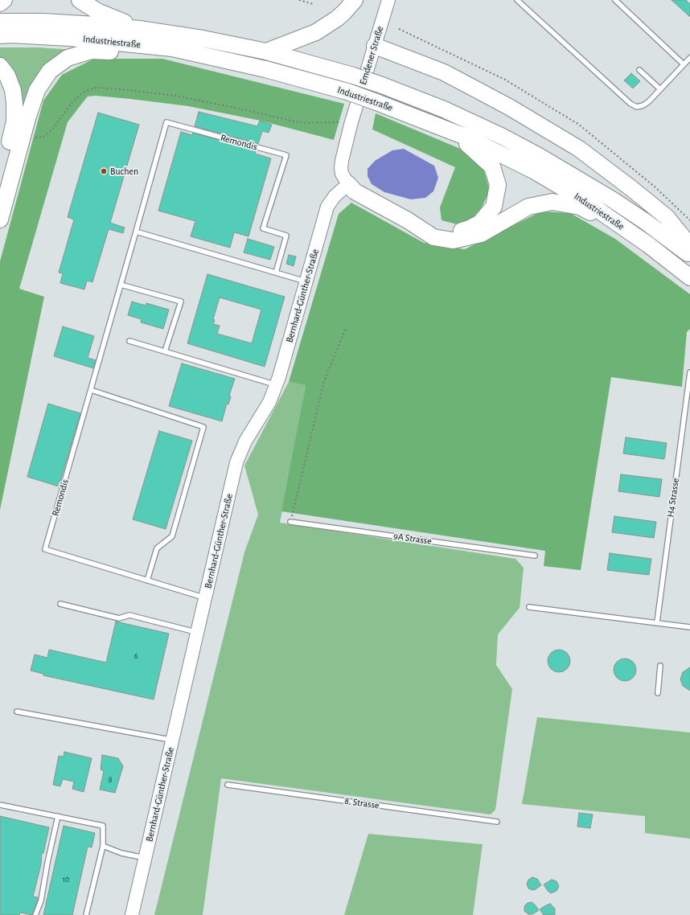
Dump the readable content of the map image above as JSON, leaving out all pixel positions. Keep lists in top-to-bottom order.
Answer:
{
  "streets": {
    "highway": ["Industriestraße"],
    "street": ["Emdener Straße", "Bernhard-Günther-Straße"],
    "lane": [
      "Remondis",
      "H4 Strasse",
      "9A Strasse",
      "8. Strasse"
    ]
  },
  "crossings": [
    ["Emdener Straße", "Bernhard-Günther-Straße"],
    ["Remondis", "Bernhard-Günther-Straße"]
  ],
  "places": ["Buchen"],
  "house_numbers": ["6", "8", "10"]
}
